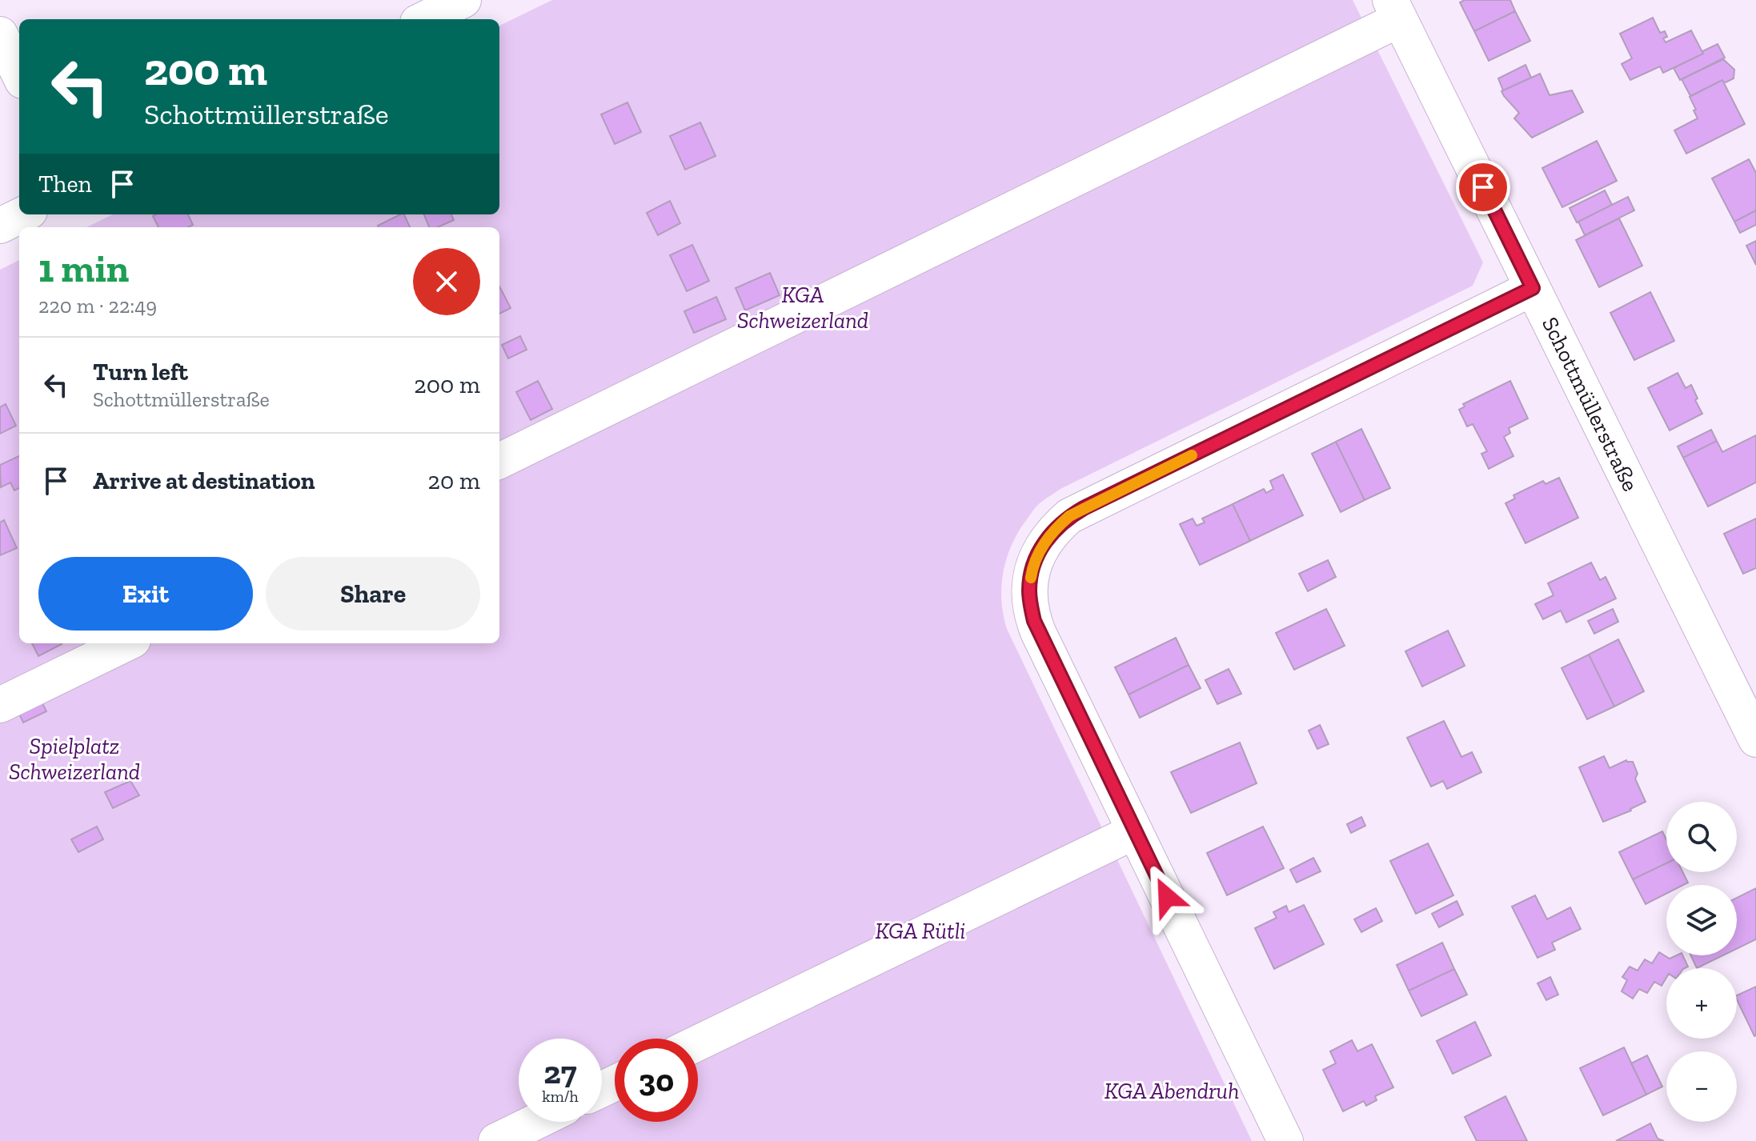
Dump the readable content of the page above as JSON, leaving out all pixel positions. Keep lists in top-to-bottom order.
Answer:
{
  "streets": {
    "street": ["Schottmüllerstraße"]
  },
  "parks": [
    "KGA Schweizerland",
    "Spielplatz Schweizerland",
    "KGA Rütli",
    "KGA Abendruh"
  ],
  "page": {
    "turn": ["200 m", "Schottmüllerstraße"],
    "then": "Then",
    "heading": ["1 min", "220 m · 22:49"],
    "list": [
      {
        "name": "Turn left",
        "note": "Schottmüllerstraße",
        "value": "200 m"
      },
      {
        "name": "Arrive at destination",
        "value": "20 m"
      }
    ],
    "buttons": ["Exit", "Share"],
    "map_buttons": ["+", "−"],
    "speed": "27 km/h",
    "limit": "30"
  }
}
